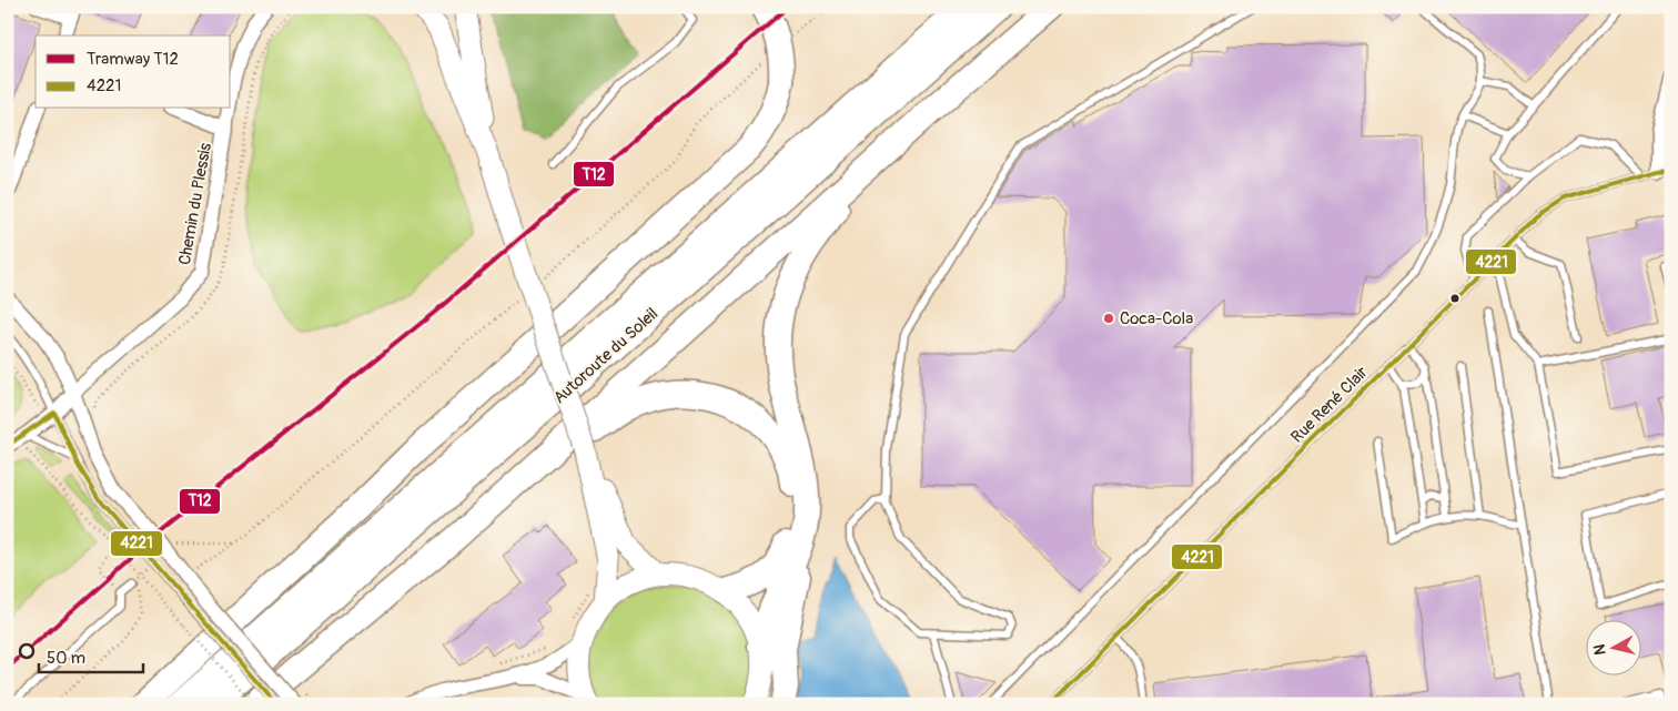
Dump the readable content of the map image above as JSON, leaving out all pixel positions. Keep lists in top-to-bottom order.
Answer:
{
  "streets": {
    "highway": ["Autoroute du Soleil"],
    "street": ["Chemin du Plessis"],
    "lane": ["Rue René Clair"]
  },
  "places": ["Coca-Cola"],
  "lines": ["tram line T12", "transit line 4221"],
  "legend": ["Tramway T12", "4221"],
  "scale_bar": "50 m",
  "north": "left"
}
